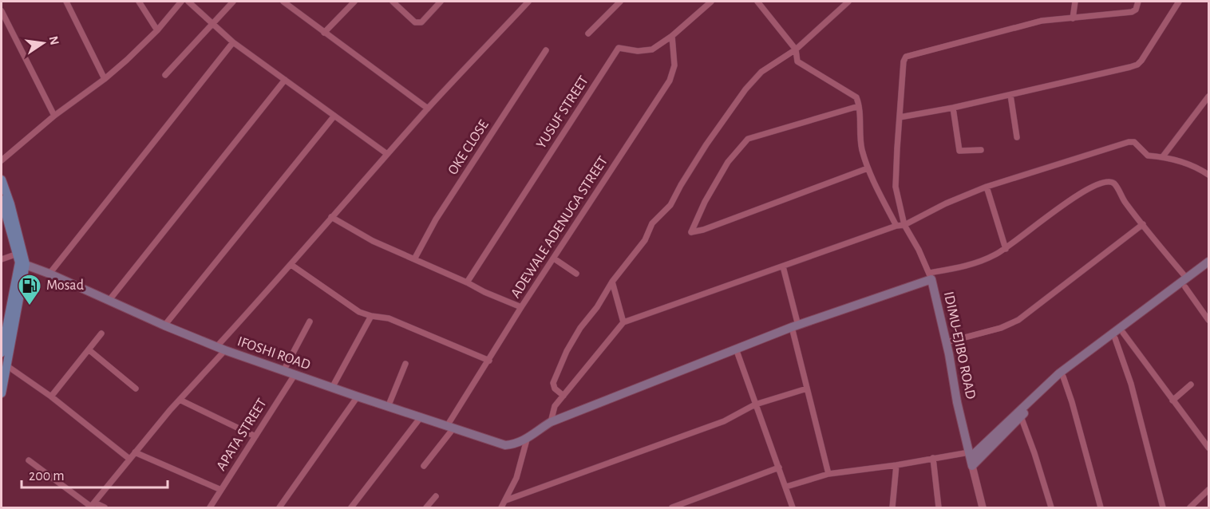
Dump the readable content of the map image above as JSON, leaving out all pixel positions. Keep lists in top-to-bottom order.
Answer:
{
  "streets": {
    "main road": ["IDIMU-EJIBO ROAD", "IFOSHI ROAD"],
    "street": [
      "YUSUF STREET",
      "OKE CLOSE",
      "ADEWALE ADENUGA STREET",
      "APATA STREET"
    ]
  },
  "crossings": [
    ["YUSUF STREET", "ADEWALE ADENUGA STREET"],
    ["ADEWALE ADENUGA STREET", "IFOSHI ROAD"],
    ["IDIMU-EJIBO ROAD", "IFOSHI ROAD"],
    ["IFOSHI ROAD", "APATA STREET"]
  ],
  "places": {
    "fuel station": ["Mosad"]
  },
  "scale_bar": "200 m",
  "north": "right"
}
